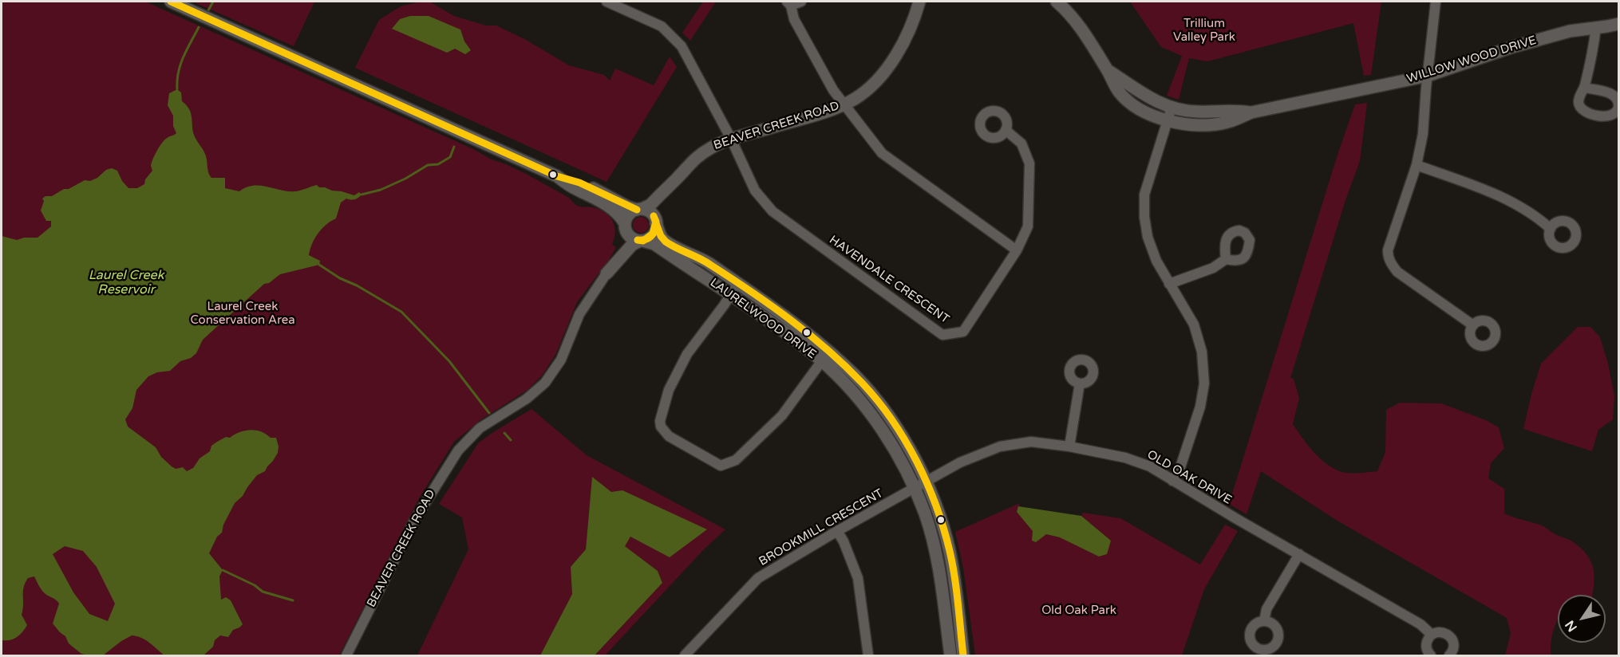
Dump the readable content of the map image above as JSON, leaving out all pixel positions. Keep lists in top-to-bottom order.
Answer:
{
  "streets": {
    "street": [
      "WILLOW WOOD DRIVE",
      "BEAVER CREEK ROAD",
      "HAVENDALE CRESCENT",
      "LAURELWOOD DRIVE",
      "OLD OAK DRIVE",
      "BROOKMILL CRESCENT"
    ]
  },
  "crossings": [
    ["BEAVER CREEK ROAD", "HAVENDALE CRESCENT"],
    ["BEAVER CREEK ROAD", "LAURELWOOD DRIVE"],
    ["LAURELWOOD DRIVE", "OLD OAK DRIVE"],
    ["LAURELWOOD DRIVE", "BROOKMILL CRESCENT"],
    ["OLD OAK DRIVE", "BROOKMILL CRESCENT"]
  ],
  "water": ["Laurel Creek Reservoir"],
  "parks": ["Trillium Valley Park", "Laurel Creek Conservation Area", "Old Oak Park"],
  "north": "bottom left"
}
